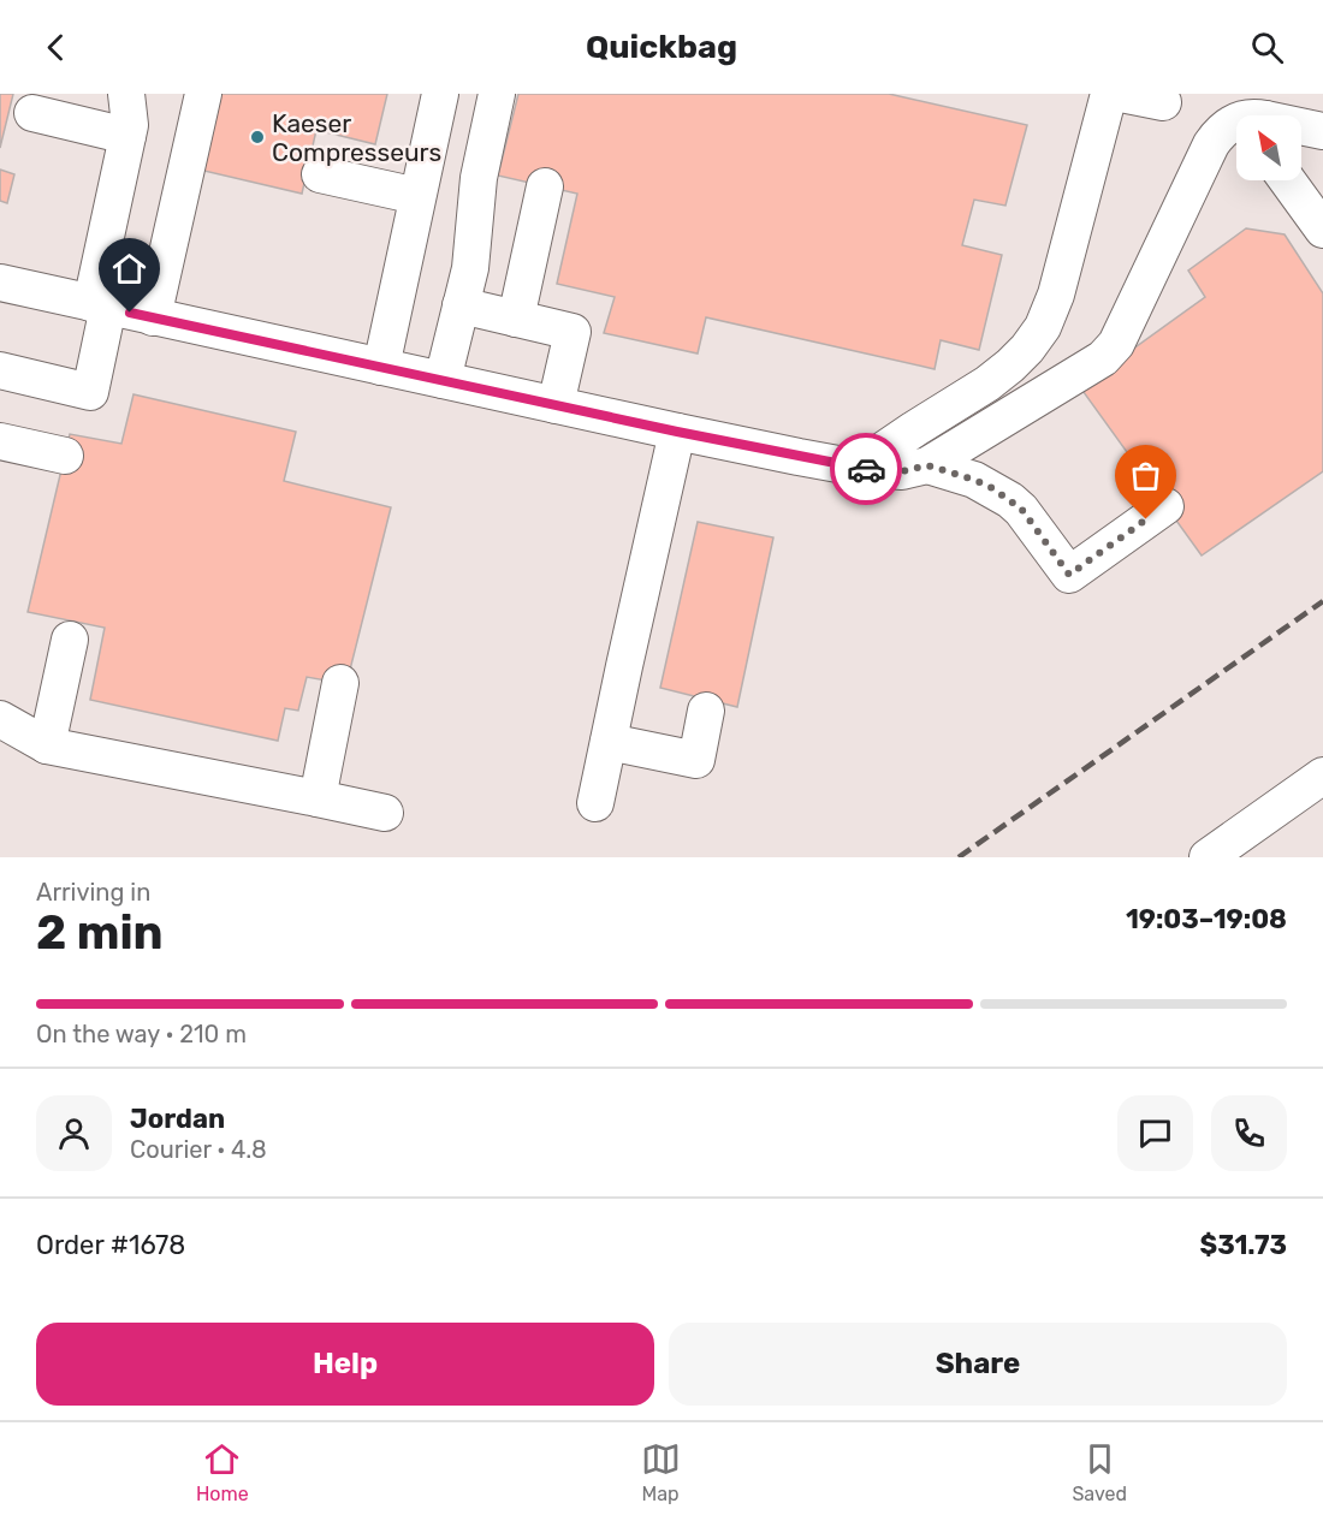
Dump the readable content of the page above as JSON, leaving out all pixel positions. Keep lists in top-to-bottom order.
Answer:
{
  "places": ["Kaeser Compresseurs"],
  "north": "top left",
  "page": {
    "header": "Quickbag",
    "heading": ["2 min", "Arriving in", "19:03–19:08"],
    "panel": [
      "Jordan",
      "Courier · 4.8",
      "Order #1678",
      "$31.73"
    ],
    "bar": "On the way · 210 m",
    "buttons": ["Help", "Share"],
    "tabs": ["Home", "Map", "Saved"]
  }
}
